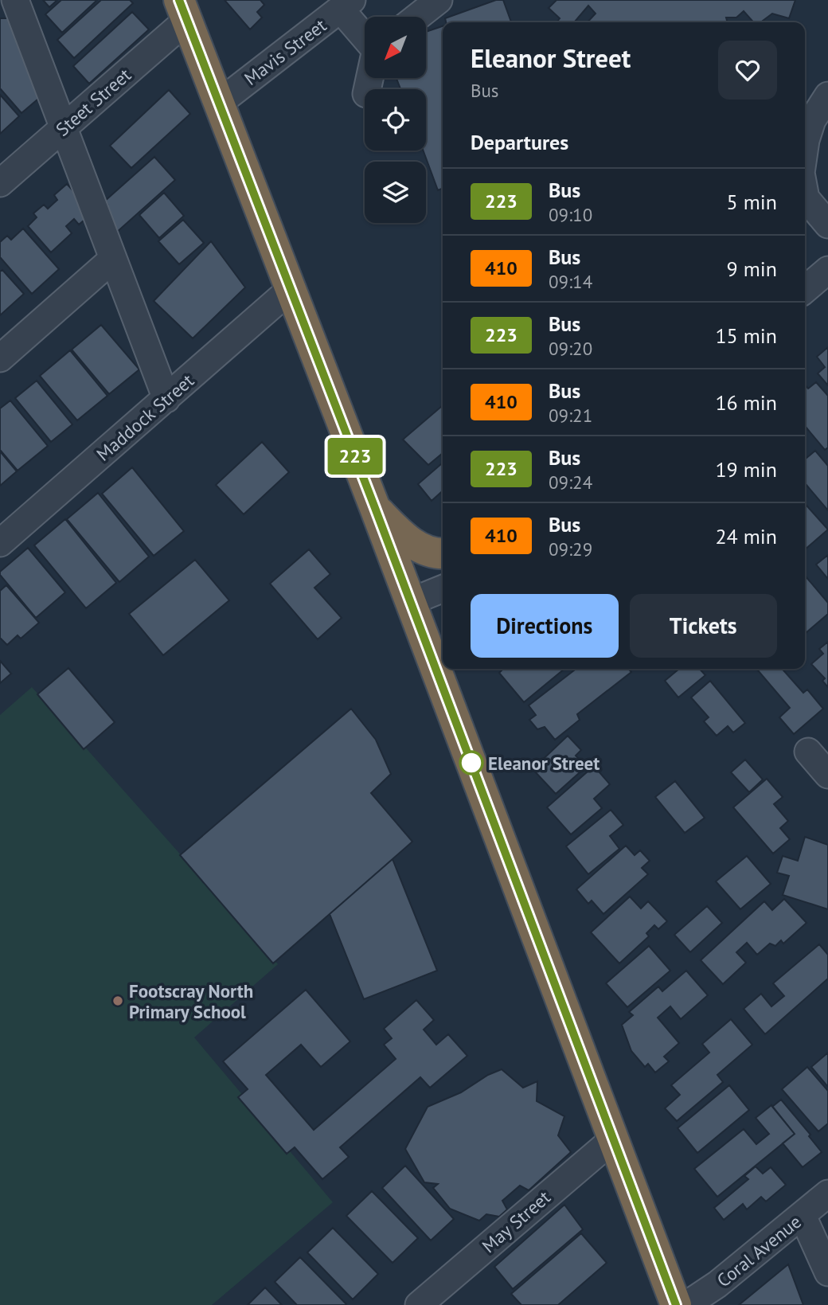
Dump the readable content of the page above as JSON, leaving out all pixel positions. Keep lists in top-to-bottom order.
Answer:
{
  "streets": {
    "street": [
      "Mavis Street",
      "Steet Street",
      "Maddock Street",
      "May Street",
      "Coral Avenue"
    ]
  },
  "places": ["Eleanor Street", "Footscray North Primary School"],
  "lines": ["bus line 223"],
  "north": "bottom left",
  "page": {
    "on_map": "223",
    "heading": [
      ["Eleanor Street", "Bus"],
      "Departures"
    ],
    "list": [
      {
        "mark": "223",
        "name": "Bus",
        "note": "09:10",
        "value": "5 min"
      },
      {
        "mark": "410",
        "name": "Bus",
        "note": "09:14",
        "value": "9 min"
      },
      {
        "mark": "223",
        "name": "Bus",
        "note": "09:20",
        "value": "15 min"
      },
      {
        "mark": "410",
        "name": "Bus",
        "note": "09:21",
        "value": "16 min"
      },
      {
        "mark": "223",
        "name": "Bus",
        "note": "09:24",
        "value": "19 min"
      },
      {
        "mark": "410",
        "name": "Bus",
        "note": "09:29",
        "value": "24 min"
      }
    ],
    "buttons": ["Directions", "Tickets"]
  }
}
